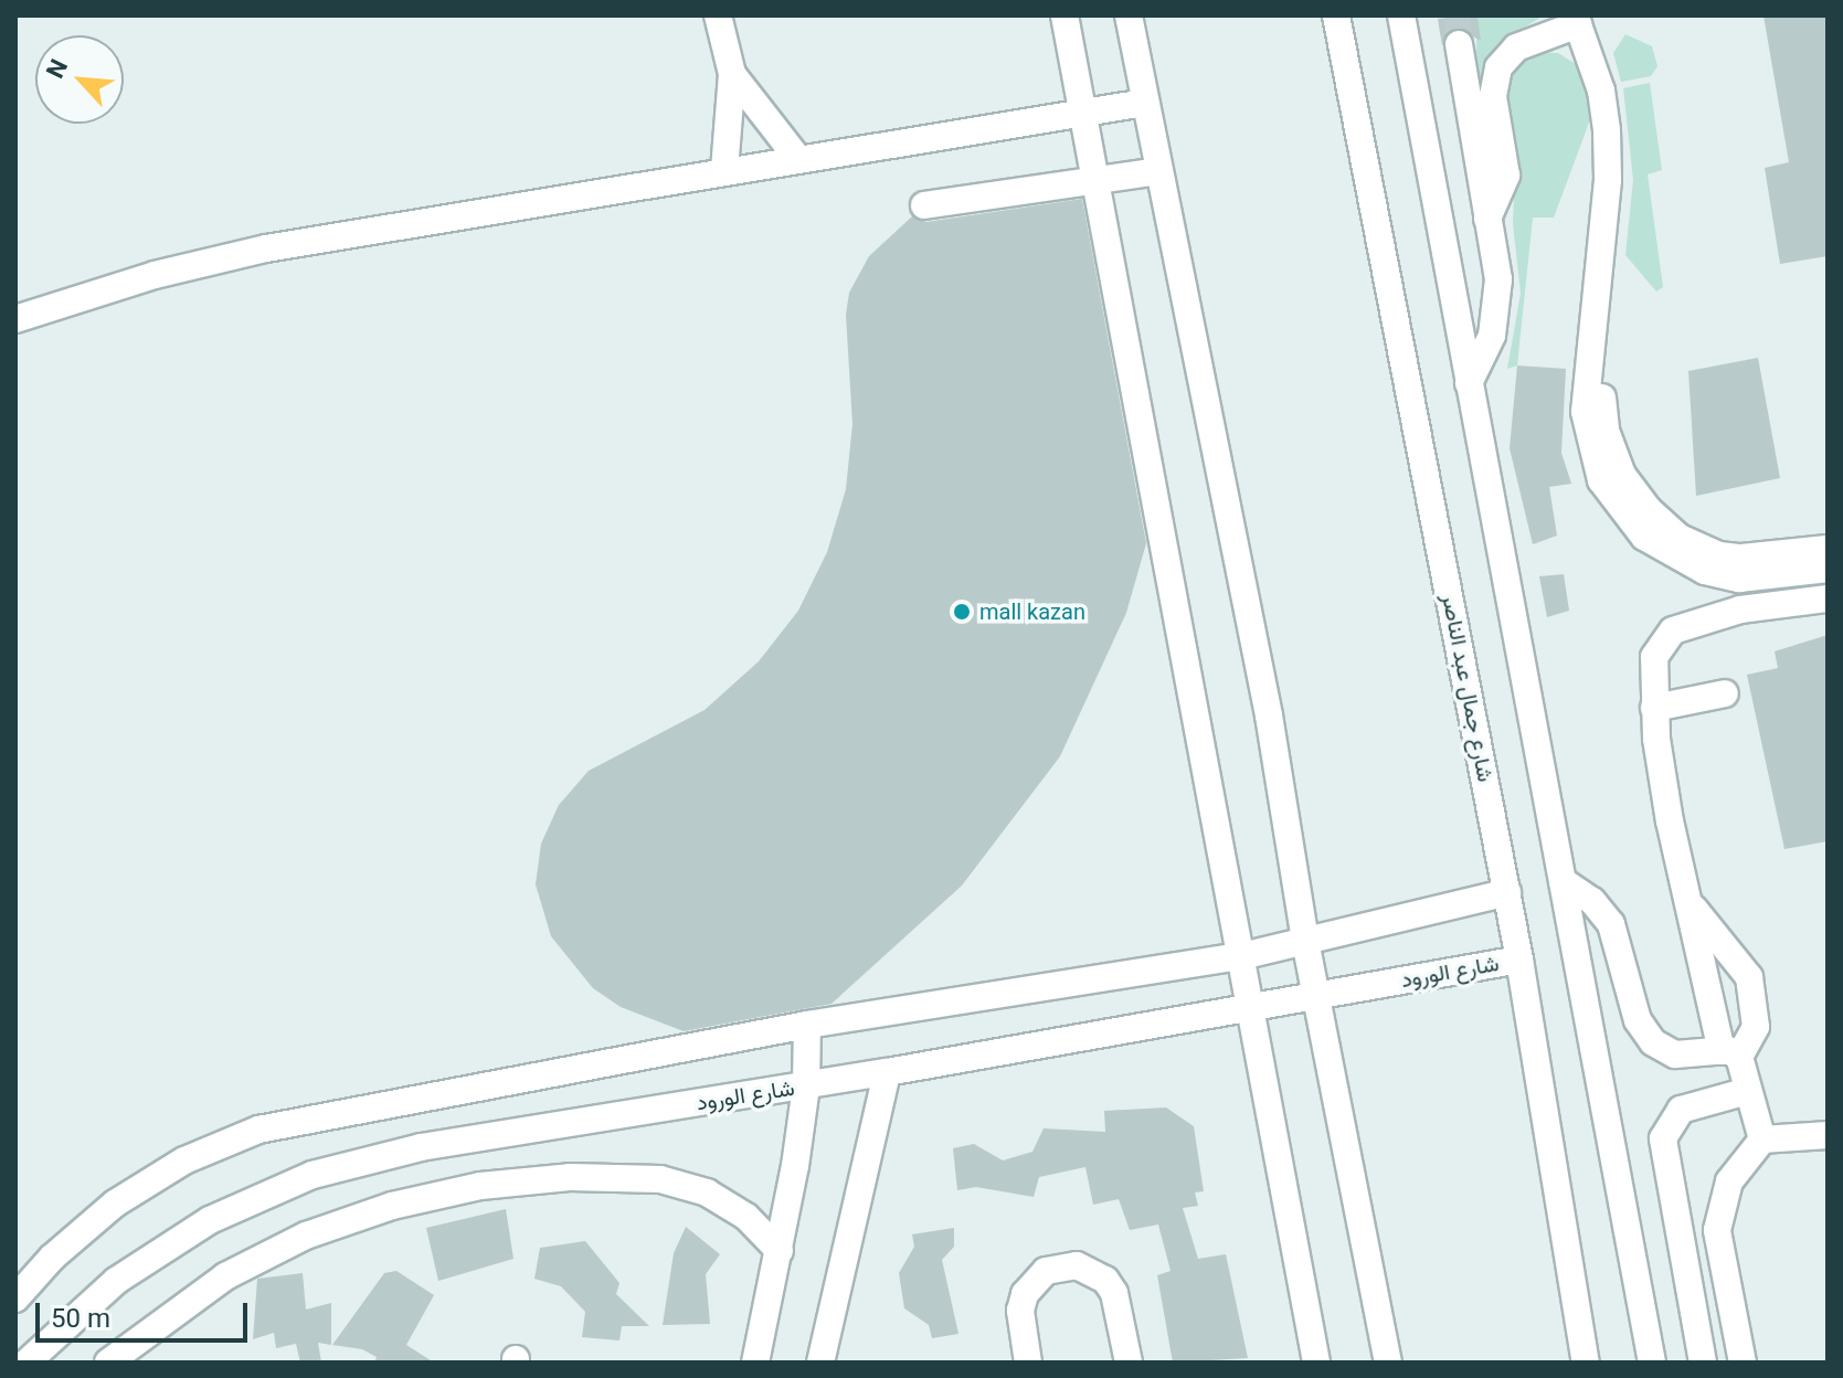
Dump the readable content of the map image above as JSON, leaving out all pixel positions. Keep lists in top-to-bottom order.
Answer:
{
  "streets": {
    "street": ["شارع جمال عبد الناصر", "شارع الورود"]
  },
  "crossings": [
    ["شارع جمال عبد الناصر", "شارع الورود"]
  ],
  "places": ["mall kazan"],
  "scale_bar": "50 m",
  "north": "top left"
}
